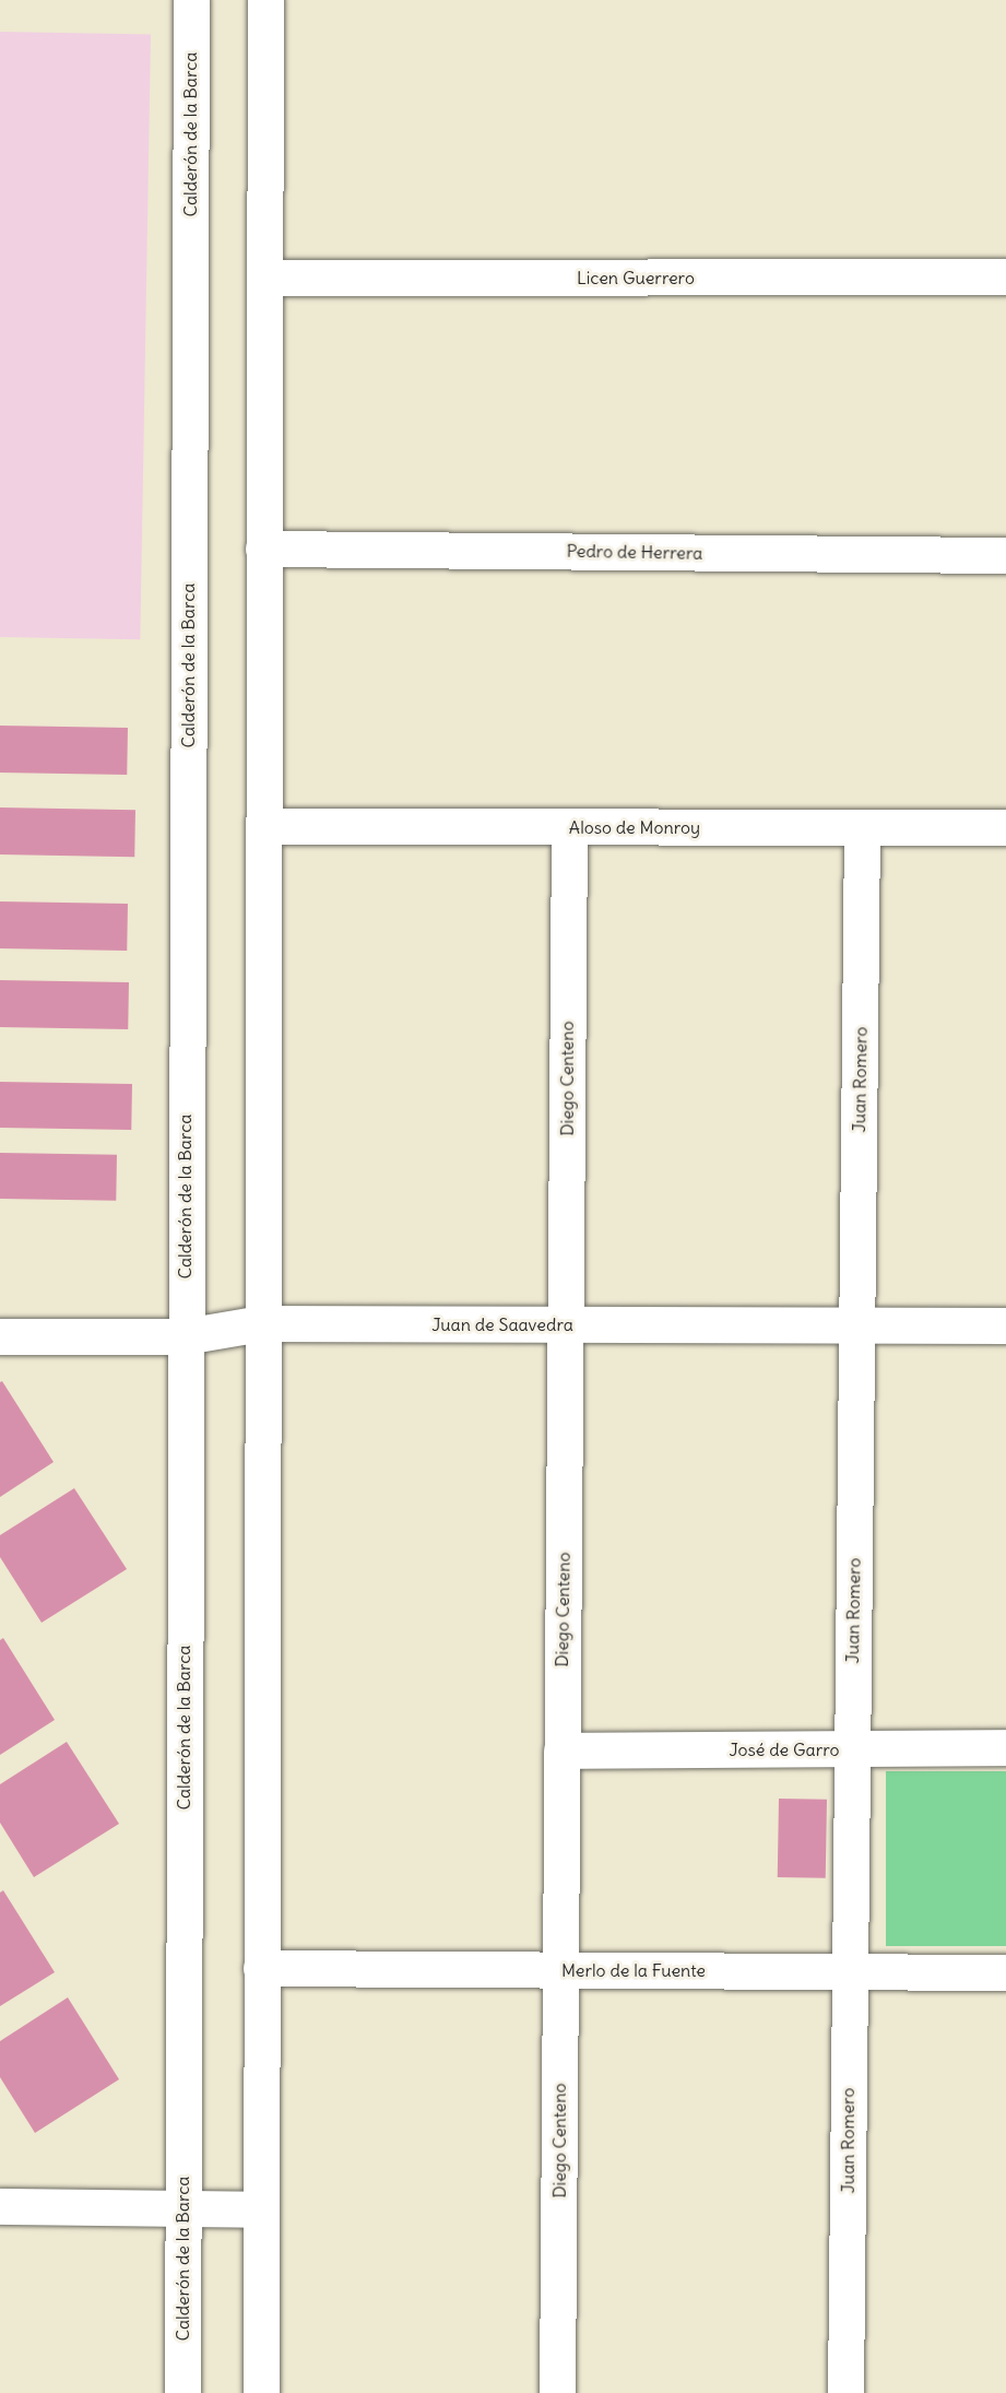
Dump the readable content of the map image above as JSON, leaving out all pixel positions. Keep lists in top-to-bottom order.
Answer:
{
  "streets": {
    "street": [
      "Calderón de la Barca",
      "Licen Guerrero",
      "Pedro de Herrera",
      "Aloso de Monroy",
      "Diego Centeno",
      "Juan Romero",
      "Juan de Saavedra",
      "José de Garro",
      "Merlo de la Fuente"
    ]
  },
  "crossings": [
    ["Calderón de la Barca", "Juan de Saavedra"],
    ["Aloso de Monroy", "Diego Centeno"],
    ["Aloso de Monroy", "Juan Romero"],
    ["Diego Centeno", "Juan de Saavedra"],
    ["Diego Centeno", "José de Garro"],
    ["Diego Centeno", "Merlo de la Fuente"],
    ["Juan Romero", "Juan de Saavedra"],
    ["Juan Romero", "José de Garro"],
    ["Juan Romero", "Merlo de la Fuente"]
  ]
}
